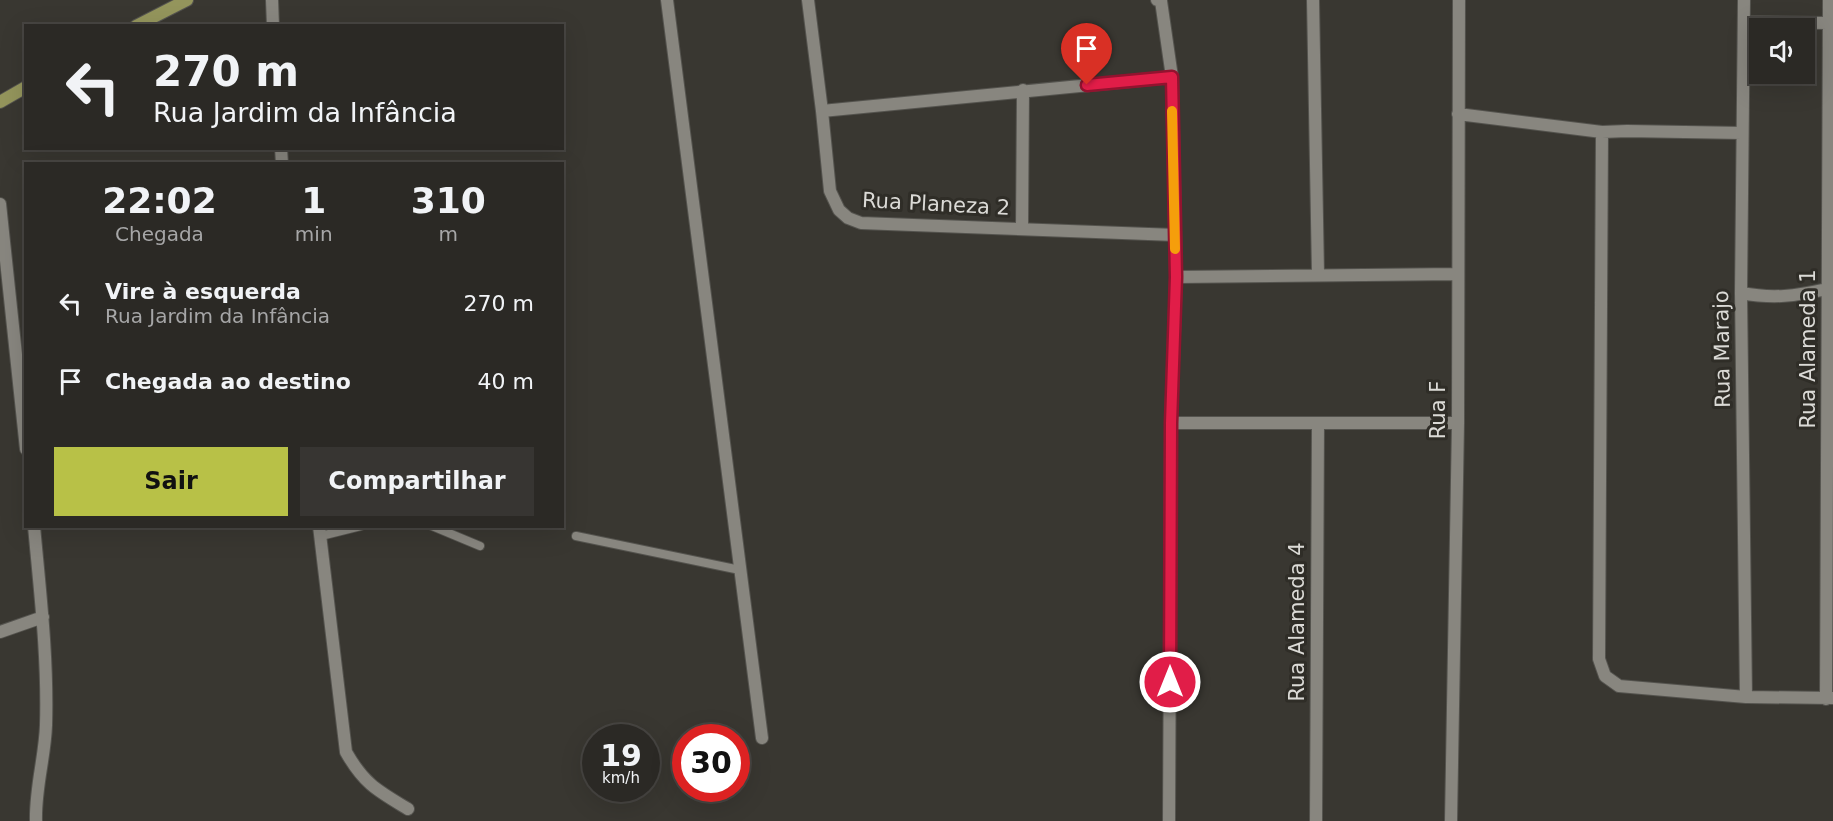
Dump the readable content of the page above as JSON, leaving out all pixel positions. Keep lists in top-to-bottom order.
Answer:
{
  "streets": {
    "street": [
      "Rua Planeza 2",
      "Rua Marajo",
      "Rua Alameda 1",
      "Rua F",
      "Rua Alameda 4"
    ]
  },
  "page": {
    "turn": ["270 m", "Rua Jardim da Infância"],
    "eta": [
      "22:02",
      "Chegada",
      "1",
      "min",
      "310",
      "m"
    ],
    "list": [
      {
        "name": "Vire à esquerda",
        "note": "Rua Jardim da Infância",
        "value": "270 m"
      },
      {
        "name": "Chegada ao destino",
        "value": "40 m"
      }
    ],
    "buttons": ["Sair", "Compartilhar"],
    "speed": "19 km/h",
    "limit": "30"
  }
}
